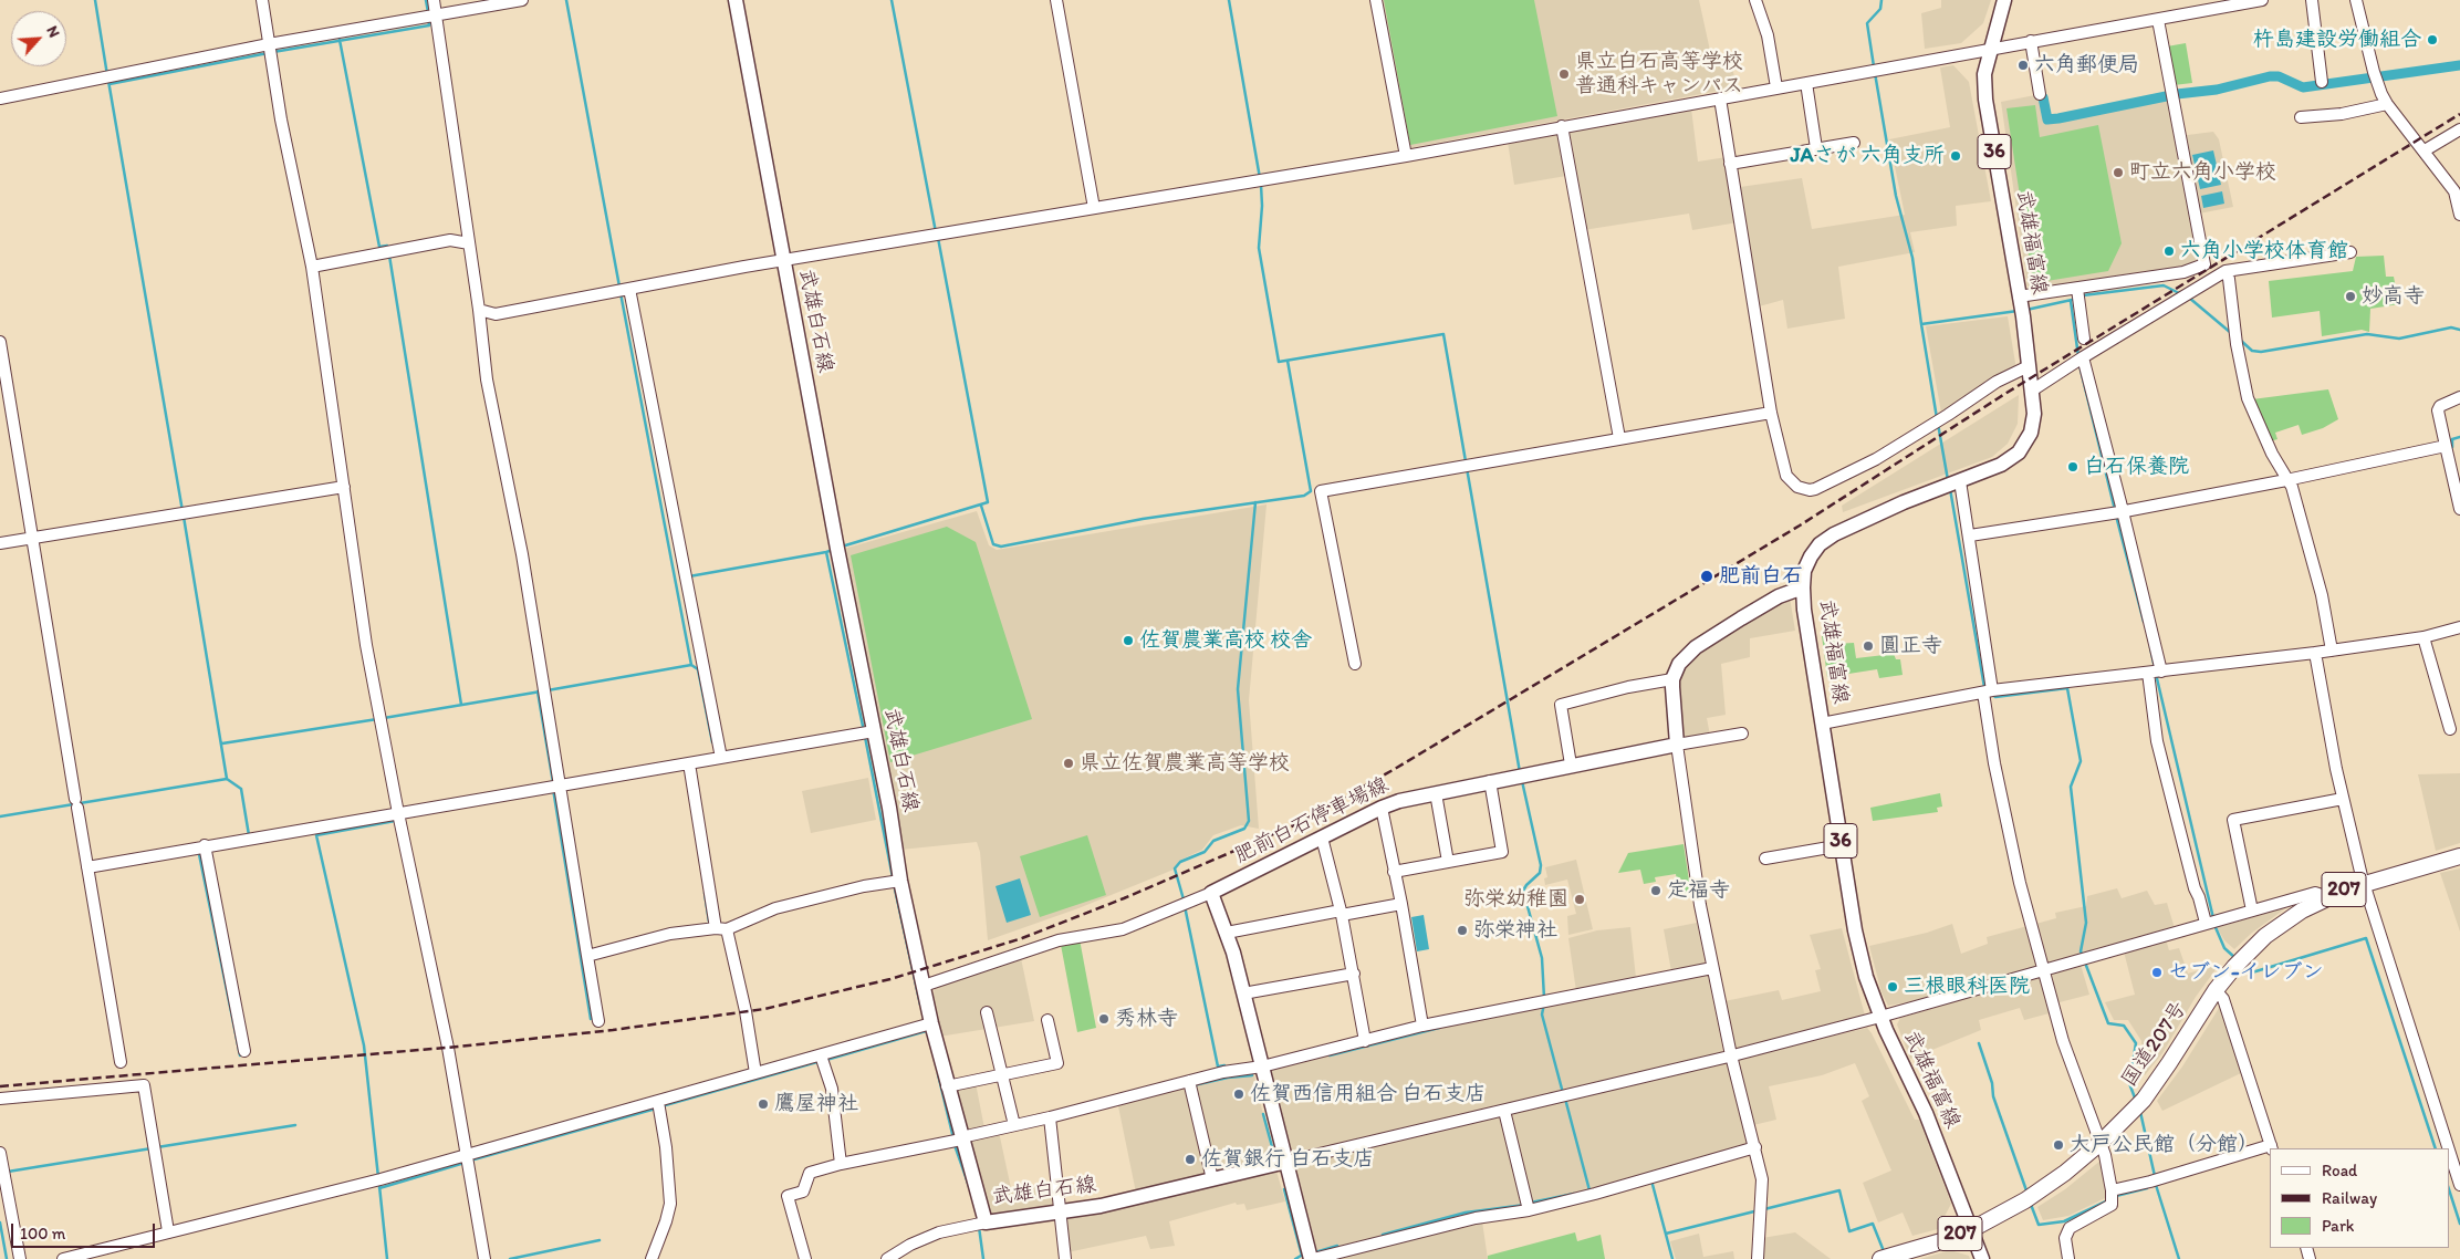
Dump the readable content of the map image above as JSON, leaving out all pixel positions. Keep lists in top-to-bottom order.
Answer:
{
  "streets": {
    "highway": ["207", "国道207号"],
    "main road": [
      "36",
      "武雄福富線",
      "武雄白石線",
      "肥前白石停車場線"
    ]
  },
  "crossings": [
    ["武雄福富線", "国道207号"]
  ],
  "places": [
    "杵島建設労働組合",
    "六角郵便局",
    "県立白石高等学校 普通科キャンパス",
    "JAさが 六角支所",
    "町立六角小学校",
    "六角小学校体育館",
    "妙高寺",
    "白石保養院",
    "肥前白石",
    "佐賀農業高校 校舎",
    "圓正寺",
    "県立佐賀農業高等学校",
    "定福寺",
    "弥栄幼稚園",
    "弥栄神社",
    "セブン-イレブン",
    "三根眼科医院",
    "秀林寺",
    "佐賀西信用組合 白石支店",
    "鷹屋神社",
    "大戸公民館（分館）",
    "佐賀銀行 白石支店"
  ],
  "legend": ["Road", "Railway", "Park"],
  "scale_bar": "100 m",
  "north": "top right"
}
